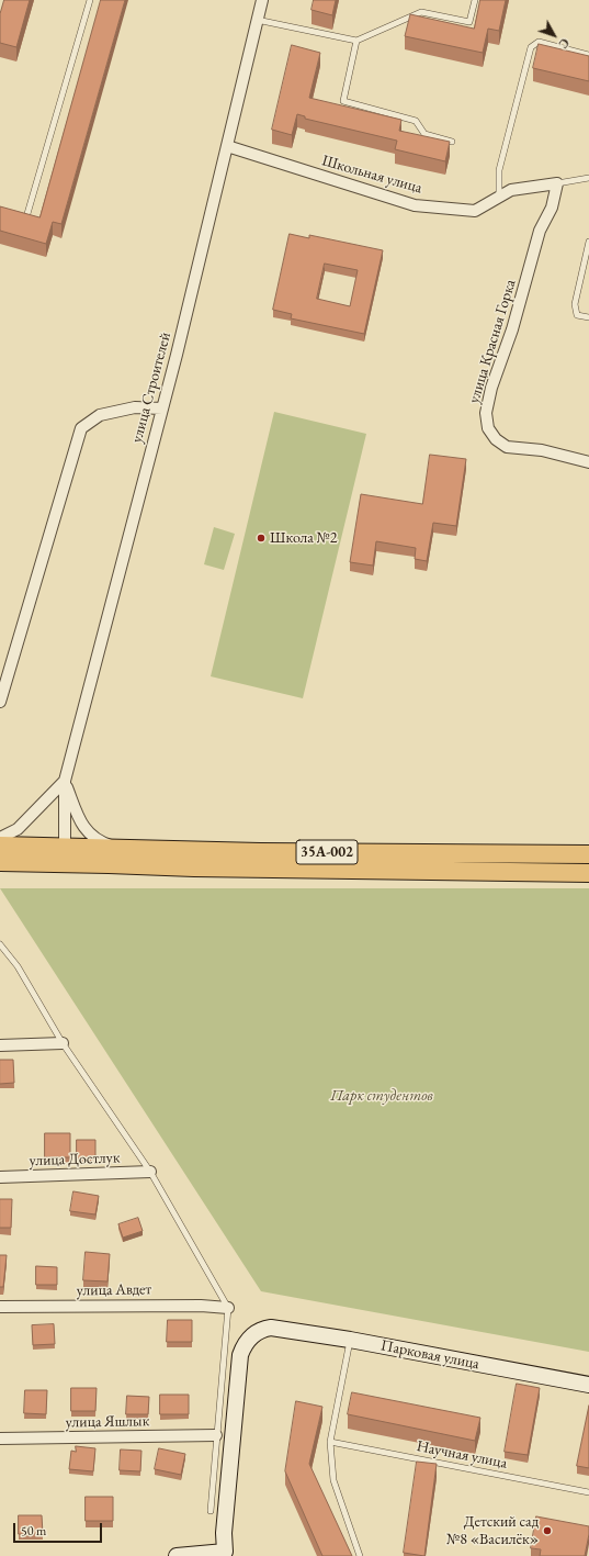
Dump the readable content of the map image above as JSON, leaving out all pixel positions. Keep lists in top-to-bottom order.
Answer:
{
  "streets": {
    "main road": ["35А-002"],
    "street": [
      "Школьная улица",
      "улица Красная Горка",
      "улица Строителей",
      "улица Достлук",
      "улица Авдет",
      "Парковая улица",
      "улица Яшлык"
    ],
    "lane": ["Научная улица"]
  },
  "crossings": [
    ["Школьная улица", "улица Красная Горка"],
    ["Школьная улица", "улица Строителей"],
    ["улица Строителей", "35А-002"]
  ],
  "parks": ["Парк студентов"],
  "places": ["Школа №2", "Детский сад №8 «Василёк»"],
  "scale_bar": "50 m",
  "north": "bottom right"
}
